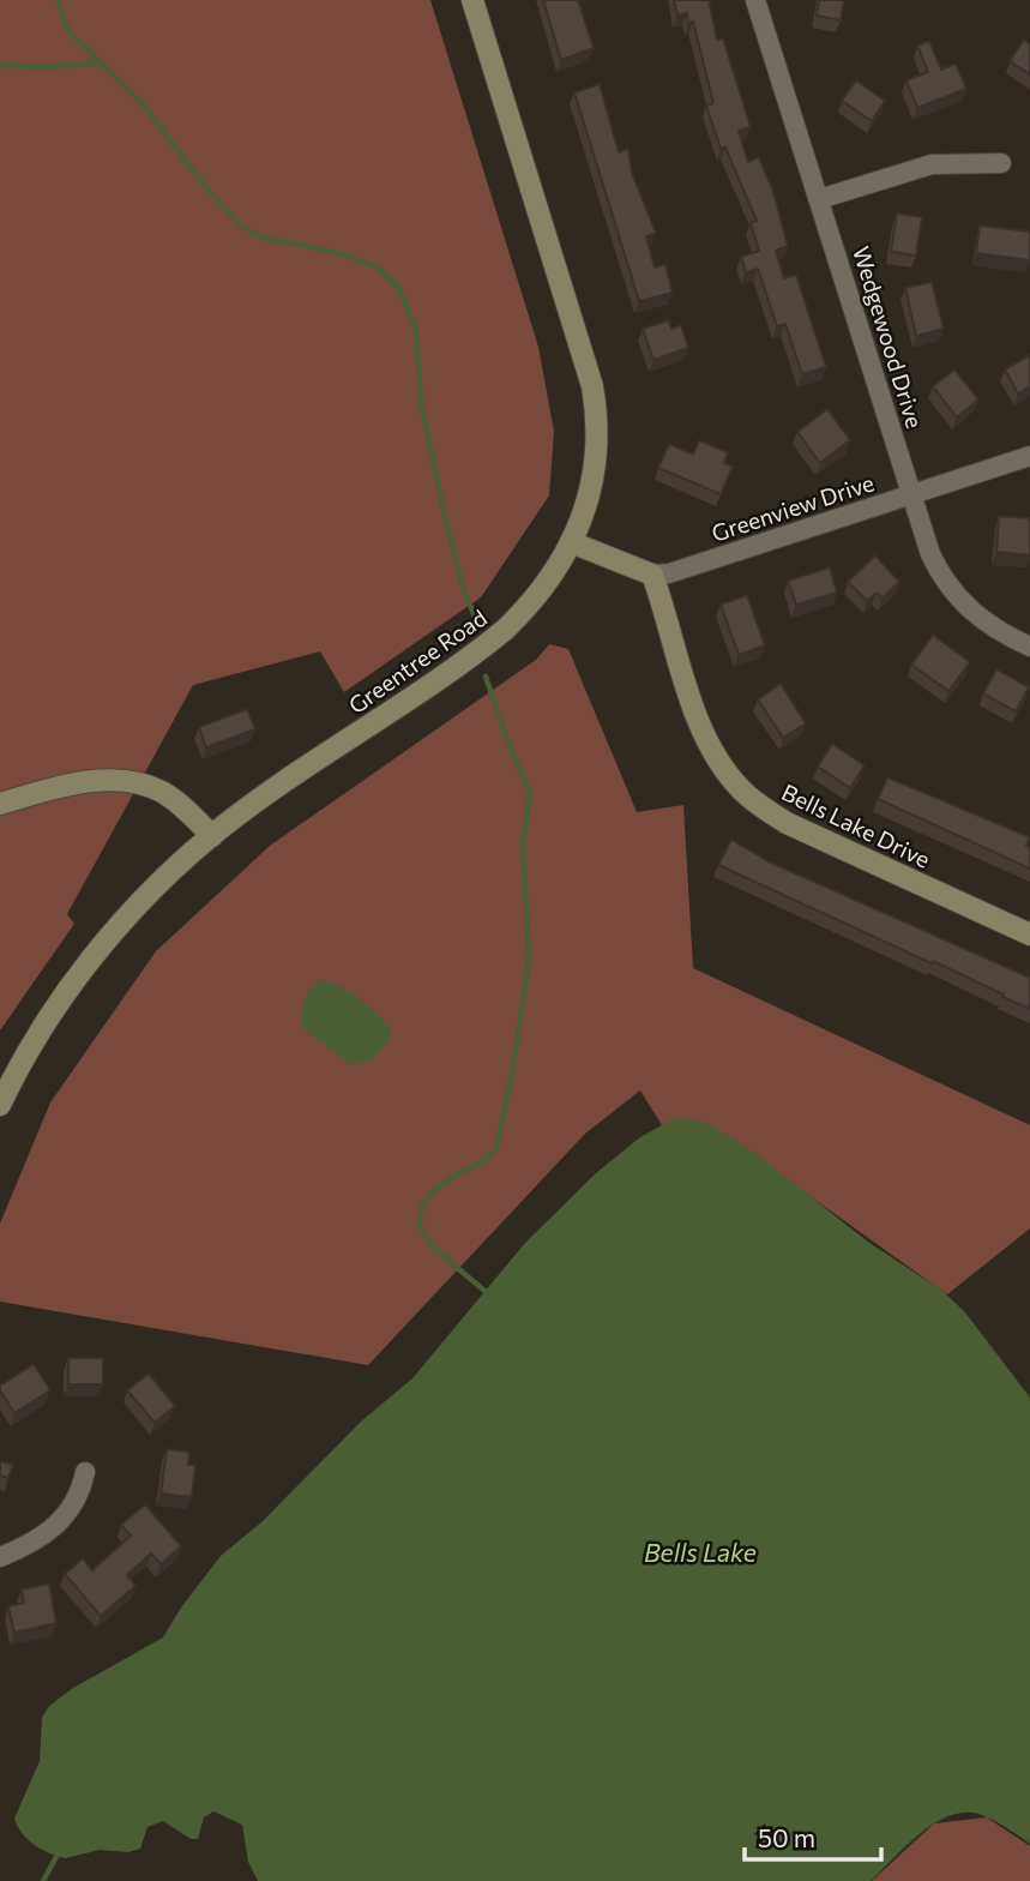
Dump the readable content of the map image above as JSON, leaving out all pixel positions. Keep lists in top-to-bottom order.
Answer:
{
  "streets": {
    "street": [
      "Wedgewood Drive",
      "Greenview Drive",
      "Greentree Road",
      "Bells Lake Drive"
    ]
  },
  "crossings": [
    ["Wedgewood Drive", "Greenview Drive"],
    ["Greenview Drive", "Bells Lake Drive"]
  ],
  "water": ["Bells Lake"],
  "scale_bar": "50 m"
}
